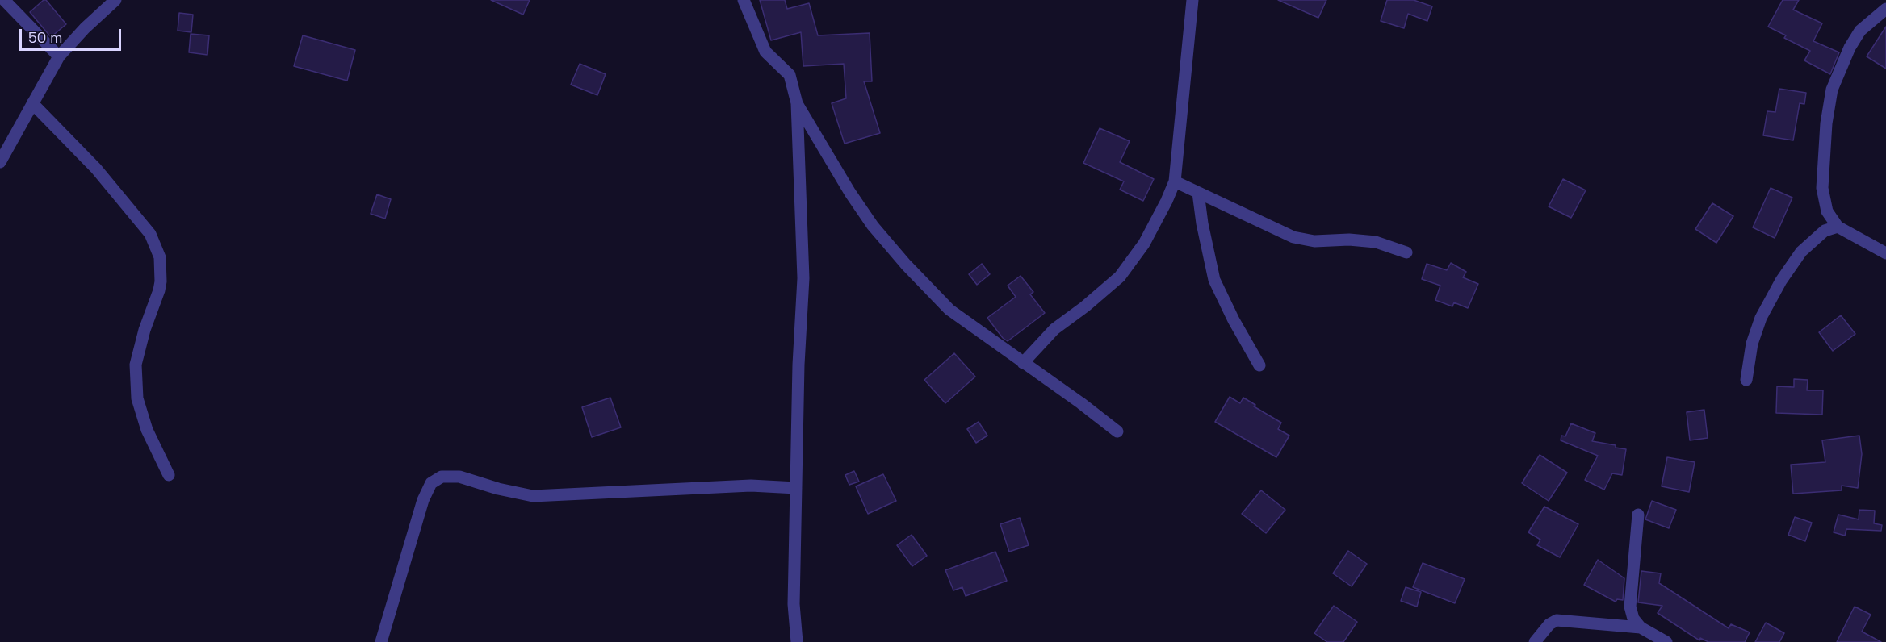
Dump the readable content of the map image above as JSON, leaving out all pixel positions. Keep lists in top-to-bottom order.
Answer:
{
  "scale_bar": "50 m"
}
